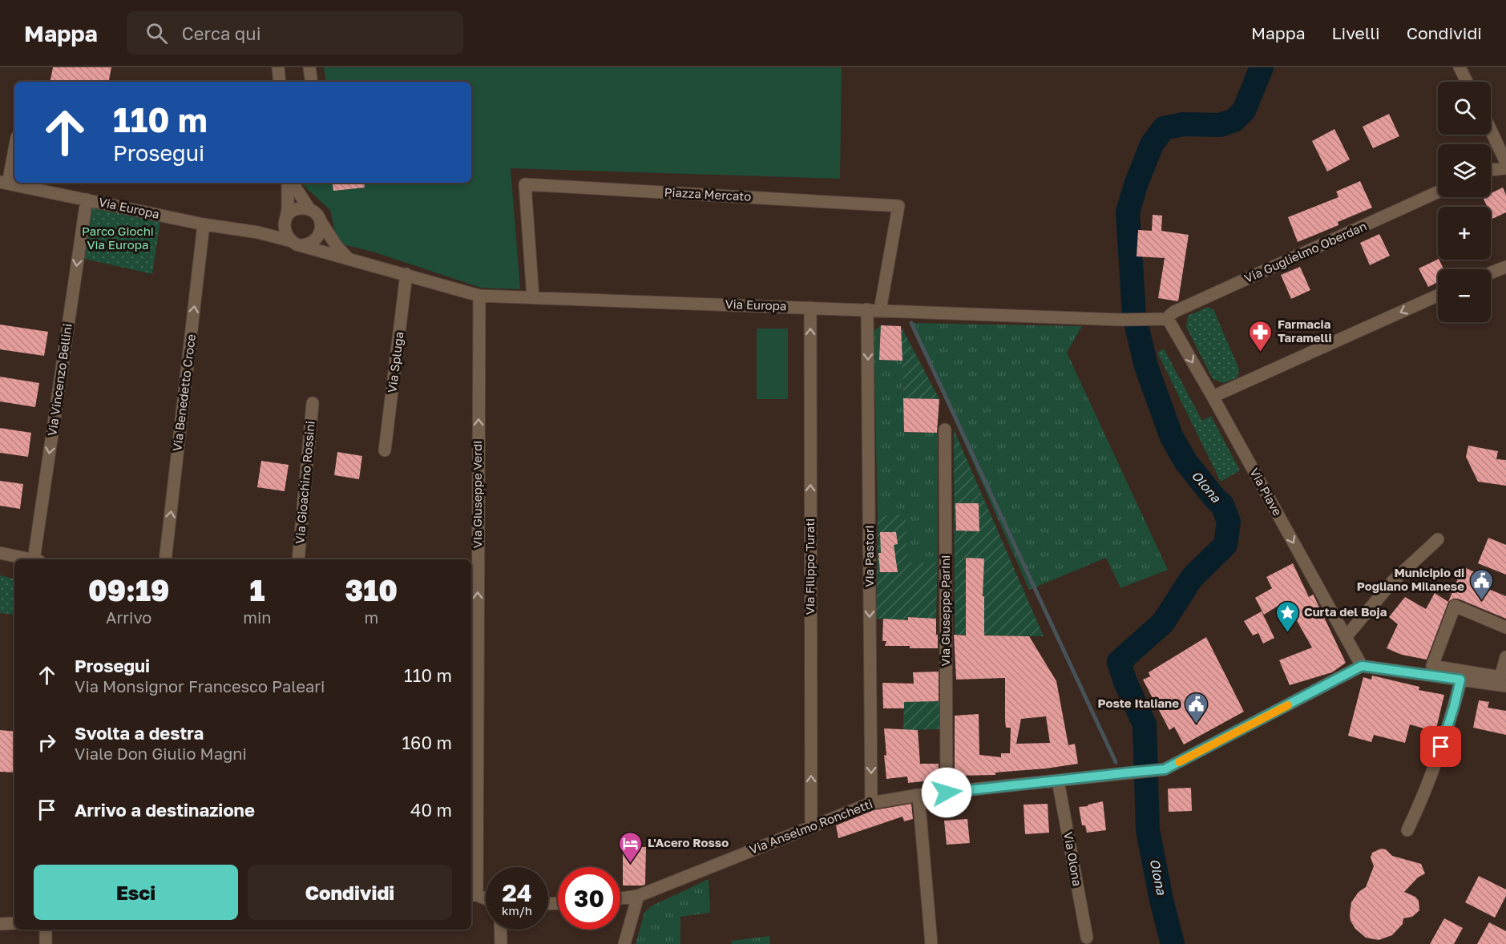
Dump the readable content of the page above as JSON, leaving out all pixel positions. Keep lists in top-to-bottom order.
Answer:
{
  "streets": {
    "street": [
      "Piazza Mercato",
      "Via Europa",
      "Via Guglielmo Oberdan",
      "Via Spluga",
      "Via Vincenzo Bellini",
      "Via Benedetto Croce",
      "Via Gioachino Rossini",
      "Via Piave",
      "Via Giuseppe Verdi",
      "Via Pastori",
      "Via Filippo Turati",
      "Via Giuseppe Parini",
      "Via Anselmo Ronchetti",
      "Via Olona"
    ]
  },
  "crossings": [
    ["Piazza Mercato", "Via Europa"],
    ["Piazza Mercato", "Via Pastori"],
    ["Via Europa", "Via Guglielmo Oberdan"],
    ["Via Europa", "Via Spluga"],
    ["Via Europa", "Via Vincenzo Bellini"],
    ["Via Europa", "Via Benedetto Croce"],
    ["Via Europa", "Via Piave"],
    ["Via Europa", "Via Giuseppe Verdi"],
    ["Via Europa", "Via Pastori"],
    ["Via Europa", "Via Filippo Turati"],
    ["Via Guglielmo Oberdan", "Via Piave"],
    ["Via Piave", "Via Anselmo Ronchetti"],
    ["Via Pastori", "Via Anselmo Ronchetti"],
    ["Via Filippo Turati", "Via Anselmo Ronchetti"],
    ["Via Giuseppe Parini", "Via Anselmo Ronchetti"],
    ["Via Anselmo Ronchetti", "Via Olona"]
  ],
  "one_way": [
    "Via Vincenzo Bellini",
    "Via Benedetto Croce",
    "Via Piave",
    "Via Giuseppe Verdi",
    "Via Pastori",
    "Via Filippo Turati"
  ],
  "water": ["Olona"],
  "parks": ["Parco Giochi Via Europa"],
  "places": {
    "pharmacy": ["Farmacia Taramelli"],
    "public building": ["Municipio di Pogliano Milanese", "Poste Italiane"],
    "place": ["Curta del Boja"],
    "hotel": ["L'Acero Rosso"]
  },
  "page": {
    "header": "Mappa",
    "search": "Cerca qui",
    "nav": ["Mappa", "Livelli", "Condividi"],
    "map_buttons": ["+", "−"],
    "turn": ["110 m", "Prosegui"],
    "eta": [
      "09:19",
      "Arrivo",
      "1",
      "min",
      "310",
      "m"
    ],
    "list": [
      {
        "name": "Prosegui",
        "note": "Via Monsignor Francesco Paleari",
        "value": "110 m"
      },
      {
        "name": "Svolta a destra",
        "note": "Viale Don Giulio Magni",
        "value": "160 m"
      },
      {
        "name": "Arrivo a destinazione",
        "value": "40 m"
      }
    ],
    "buttons": ["Esci", "Condividi"],
    "speed": "24 km/h",
    "limit": "30"
  }
}
